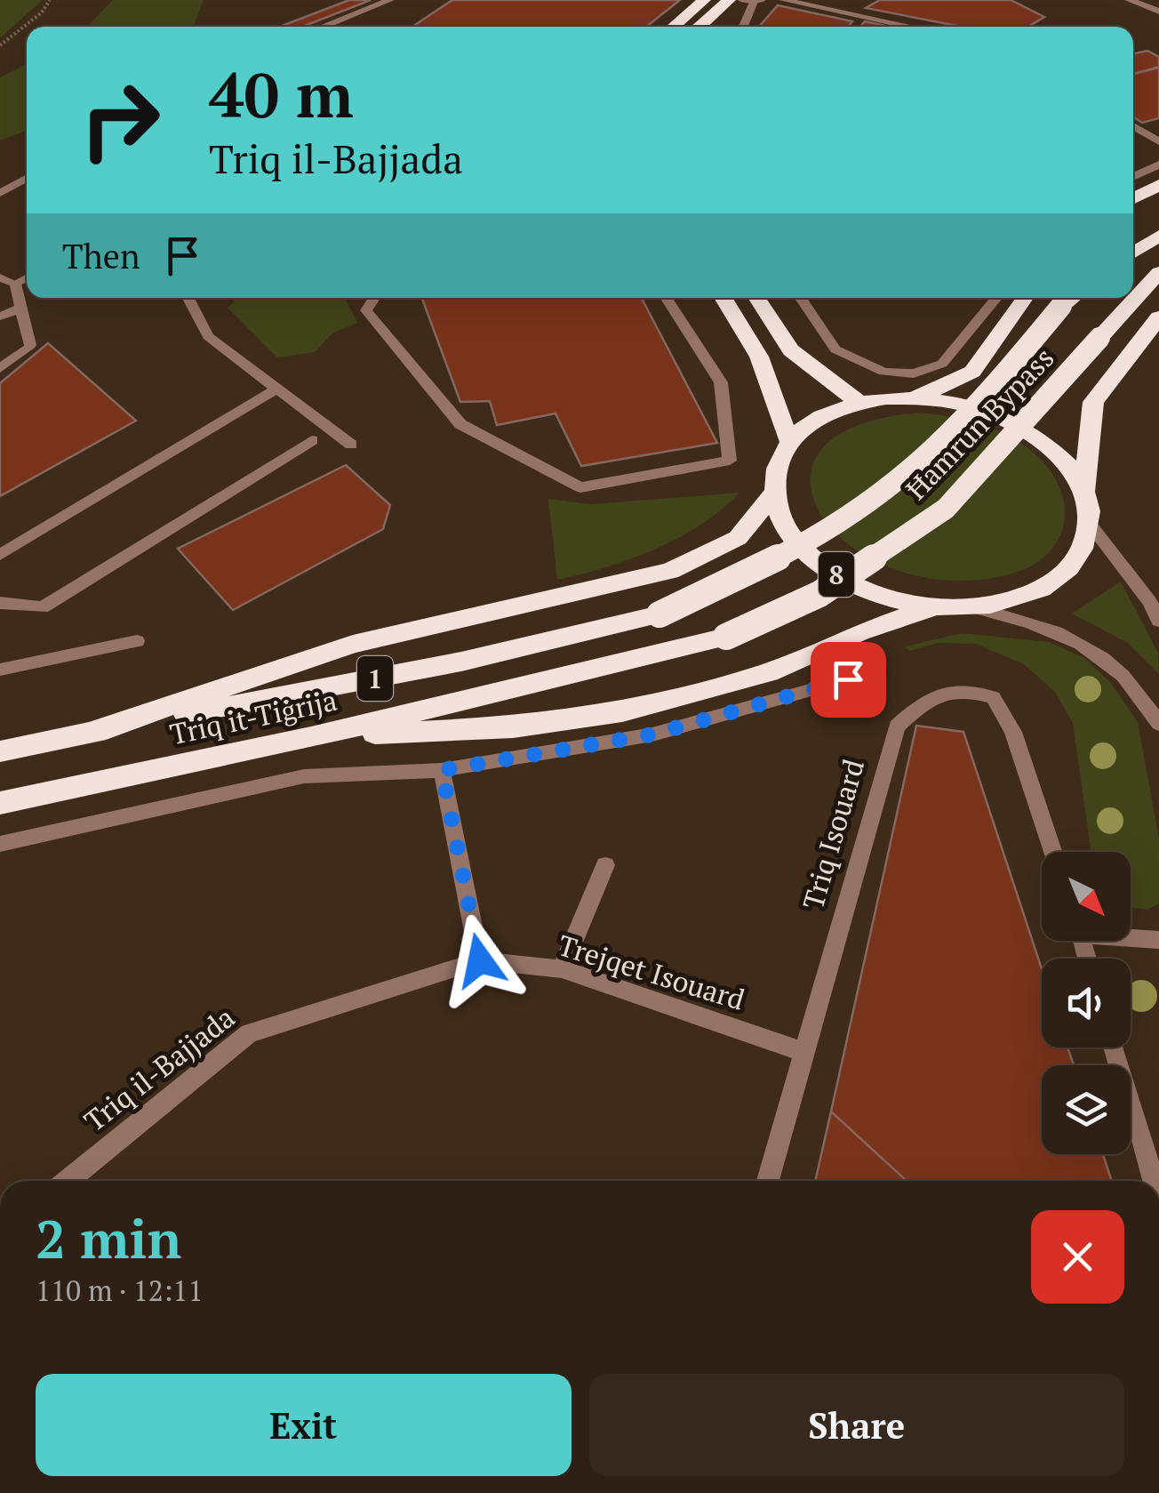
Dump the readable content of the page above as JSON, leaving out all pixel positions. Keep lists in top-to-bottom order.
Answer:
{
  "streets": {
    "highway": [
      "Ħamrun Bypass",
      "8",
      "1",
      "Triq it-Tiġrija"
    ],
    "street": ["Triq Isouard", "Trejqet Isouard", "Triq il-Bajjada"]
  },
  "crossings": [
    ["Ħamrun Bypass", "8"],
    ["Ħamrun Bypass", "Triq it-Tiġrija"],
    ["Triq Isouard", "Trejqet Isouard"],
    ["Trejqet Isouard", "Triq il-Bajjada"]
  ],
  "north": "bottom right",
  "page": {
    "turn": ["40 m", "Triq il-Bajjada"],
    "then": "Then",
    "heading": ["2 min", "110 m · 12:11"],
    "buttons": ["Exit", "Share"]
  }
}
